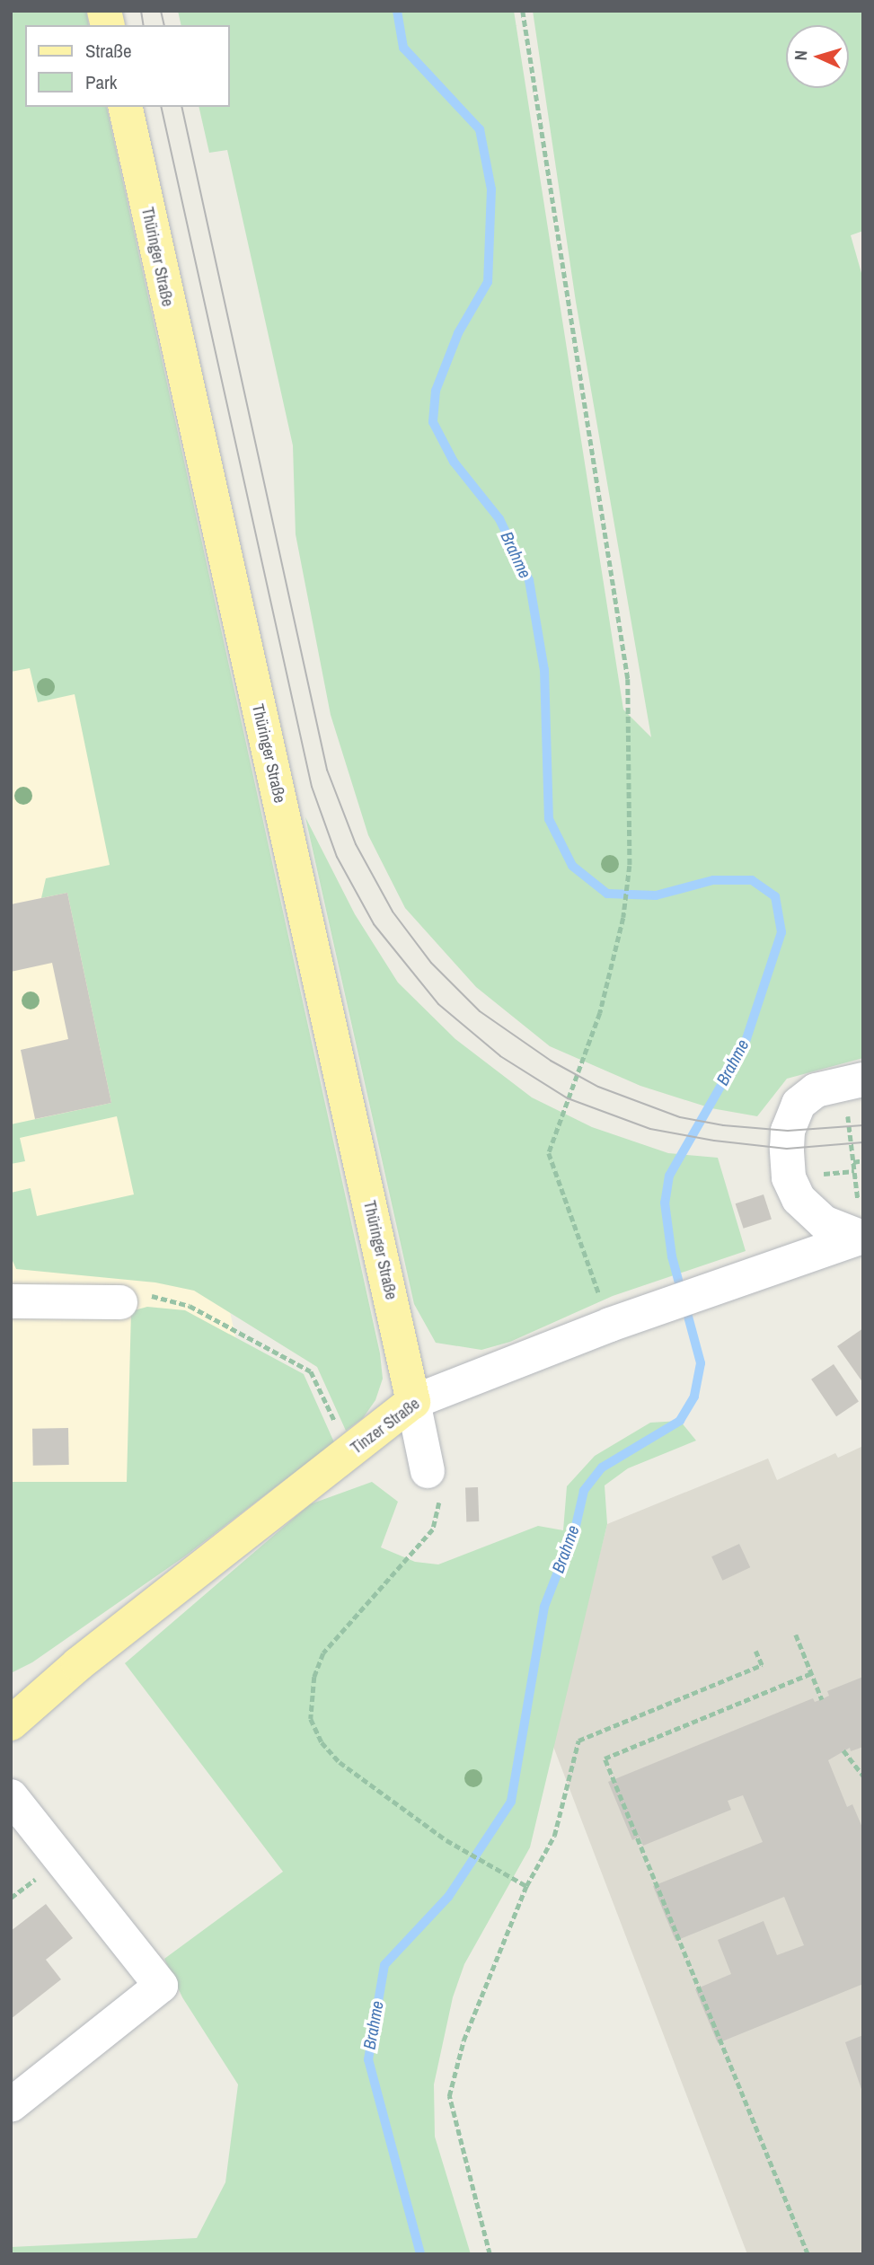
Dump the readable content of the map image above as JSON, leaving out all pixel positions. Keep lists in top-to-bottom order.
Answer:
{
  "streets": {
    "main road": ["Thüringer Straße", "Tinzer Straße"]
  },
  "crossings": [
    ["Thüringer Straße", "Tinzer Straße"]
  ],
  "water": ["Brahme"],
  "legend": ["Straße", "Park"],
  "north": "left"
}
